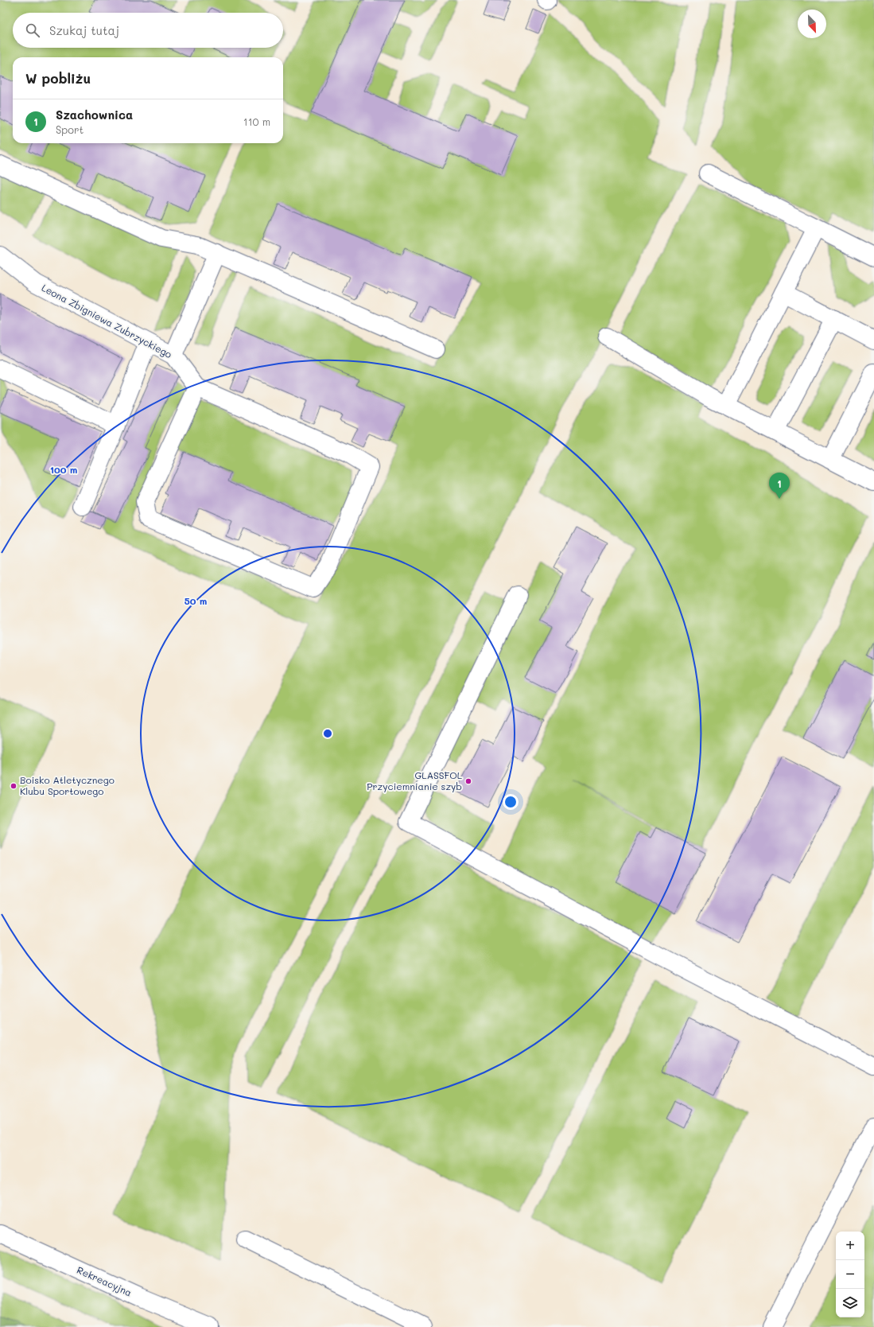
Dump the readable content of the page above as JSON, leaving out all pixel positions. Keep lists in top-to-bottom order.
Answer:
{
  "streets": {
    "street": ["Leona Zbigniewa Zubrzyckiego", "Rekreacyjna"]
  },
  "places": ["GLASSFOL Przyciemnianie szyb", "Boisko Atletycznego Klubu Sportowego"],
  "north": "bottom right",
  "page": {
    "search": "Szukaj tutaj",
    "heading": "W pobliżu",
    "list": [
      {
        "mark": "1",
        "name": "Szachownica",
        "note": "Sport",
        "value": "110 m"
      }
    ],
    "pins": "1",
    "map_buttons": ["+", "−"]
  },
  "rings": ["100 m", "50 m"]
}
